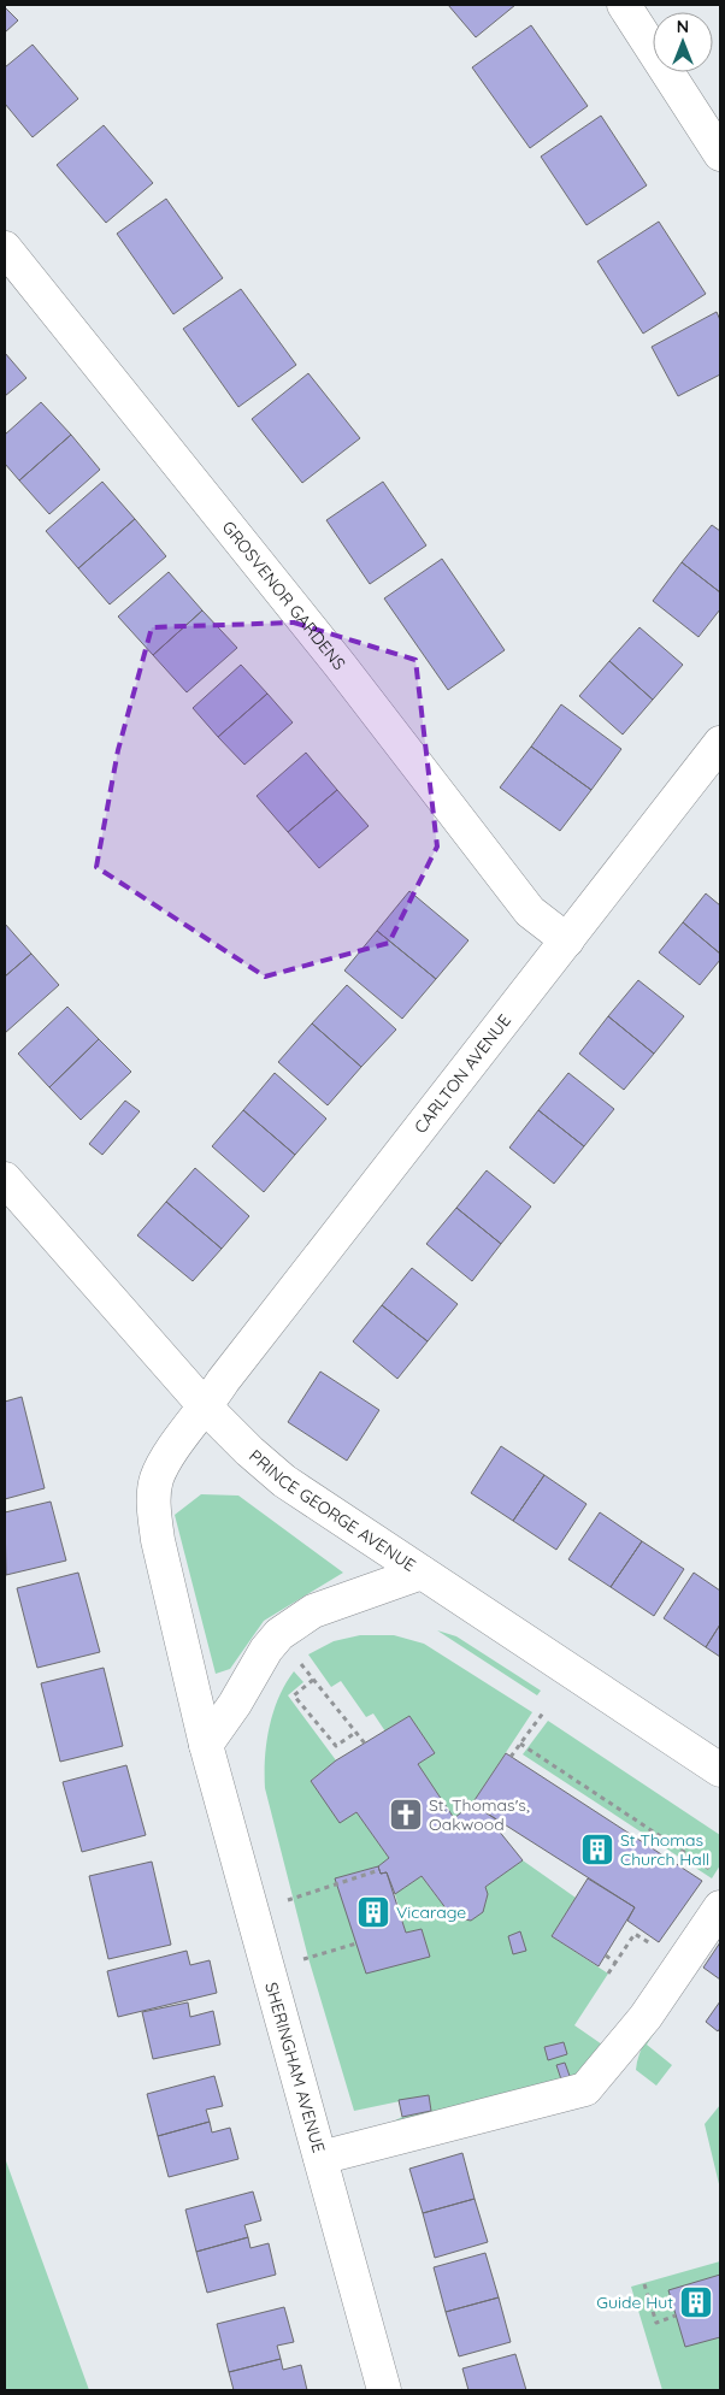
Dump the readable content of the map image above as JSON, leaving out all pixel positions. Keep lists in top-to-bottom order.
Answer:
{
  "streets": {
    "street": [
      "GROSVENOR GARDENS",
      "CARLTON AVENUE",
      "PRINCE GEORGE AVENUE",
      "SHERINGHAM AVENUE"
    ]
  },
  "crossings": [
    ["GROSVENOR GARDENS", "CARLTON AVENUE"],
    ["CARLTON AVENUE", "PRINCE GEORGE AVENUE"],
    ["CARLTON AVENUE", "SHERINGHAM AVENUE"],
    ["PRINCE GEORGE AVENUE", "SHERINGHAM AVENUE"]
  ],
  "places": {
    "church": ["St. Thomas's, Oakwood"],
    "building": ["St Thomas Church Hall", "Vicarage", "Guide Hut"]
  },
  "north": "top"
}
